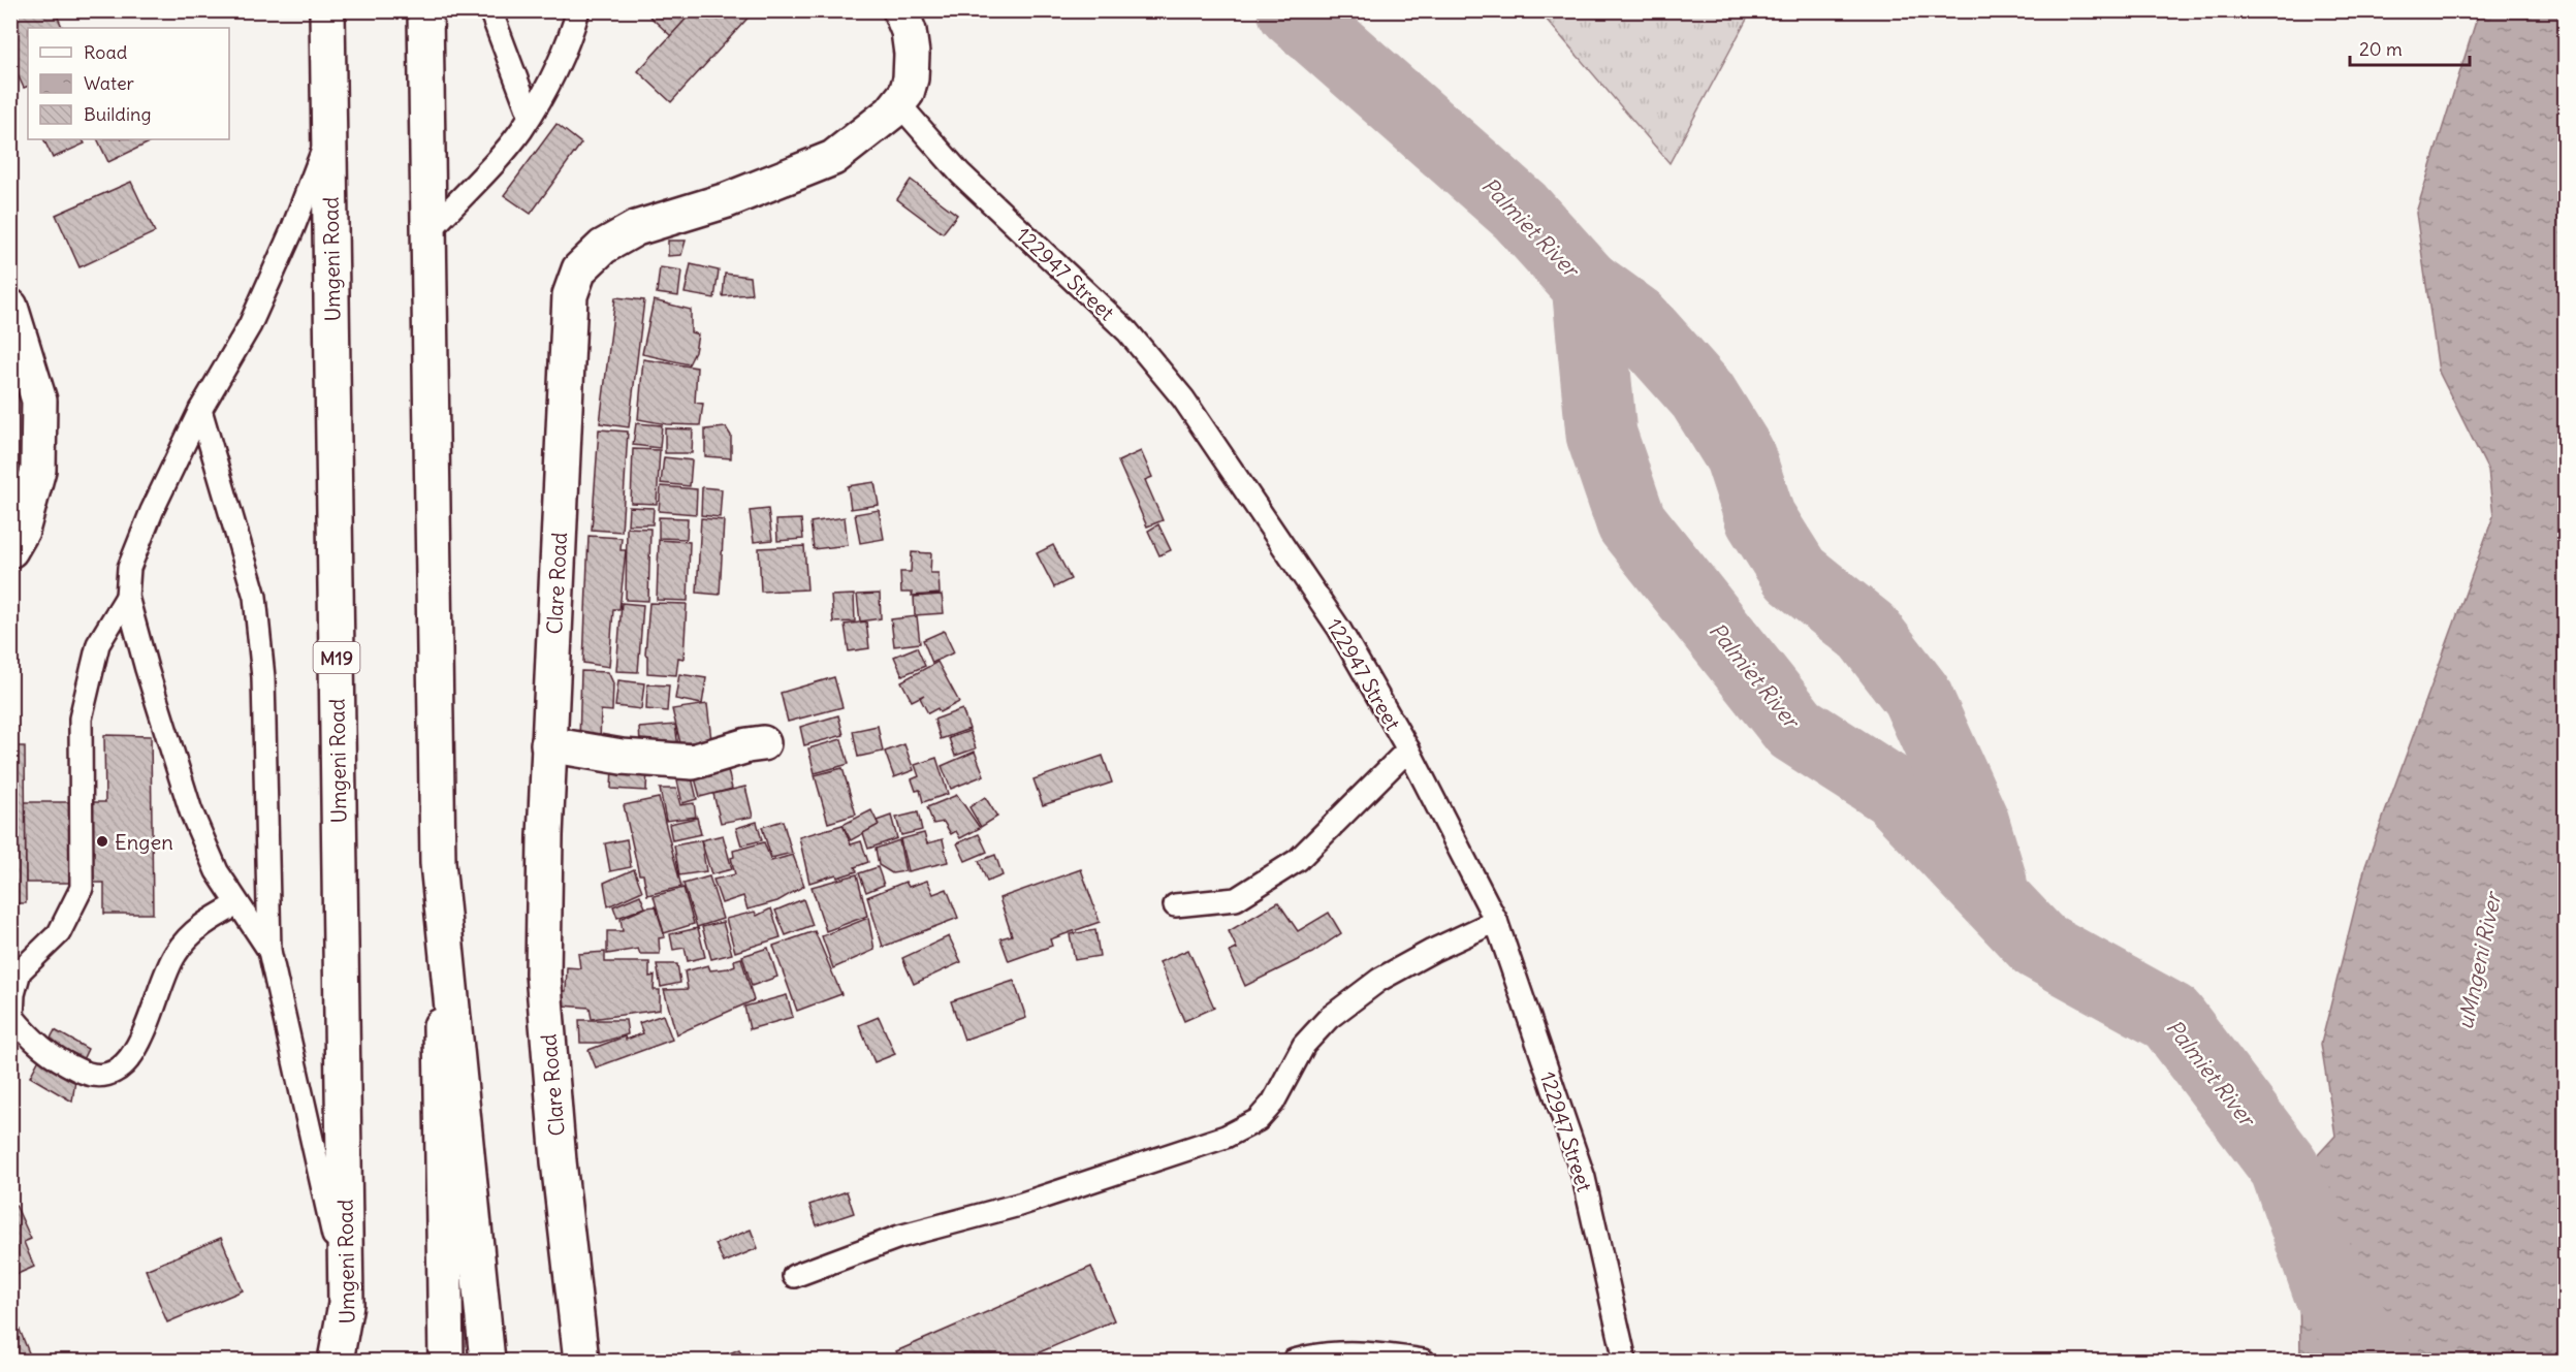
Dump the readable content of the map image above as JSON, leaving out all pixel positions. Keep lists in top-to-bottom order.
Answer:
{
  "streets": {
    "main road": ["Umgeni Road", "Clare Road", "M19"],
    "lane": ["122947 Street"]
  },
  "crossings": [
    ["122947 Street", "Clare Road"]
  ],
  "water": ["Palmiet River", "uMngeni River"],
  "places": ["Engen"],
  "legend": ["Road", "Water", "Building"],
  "scale_bar": "20 m"
}
